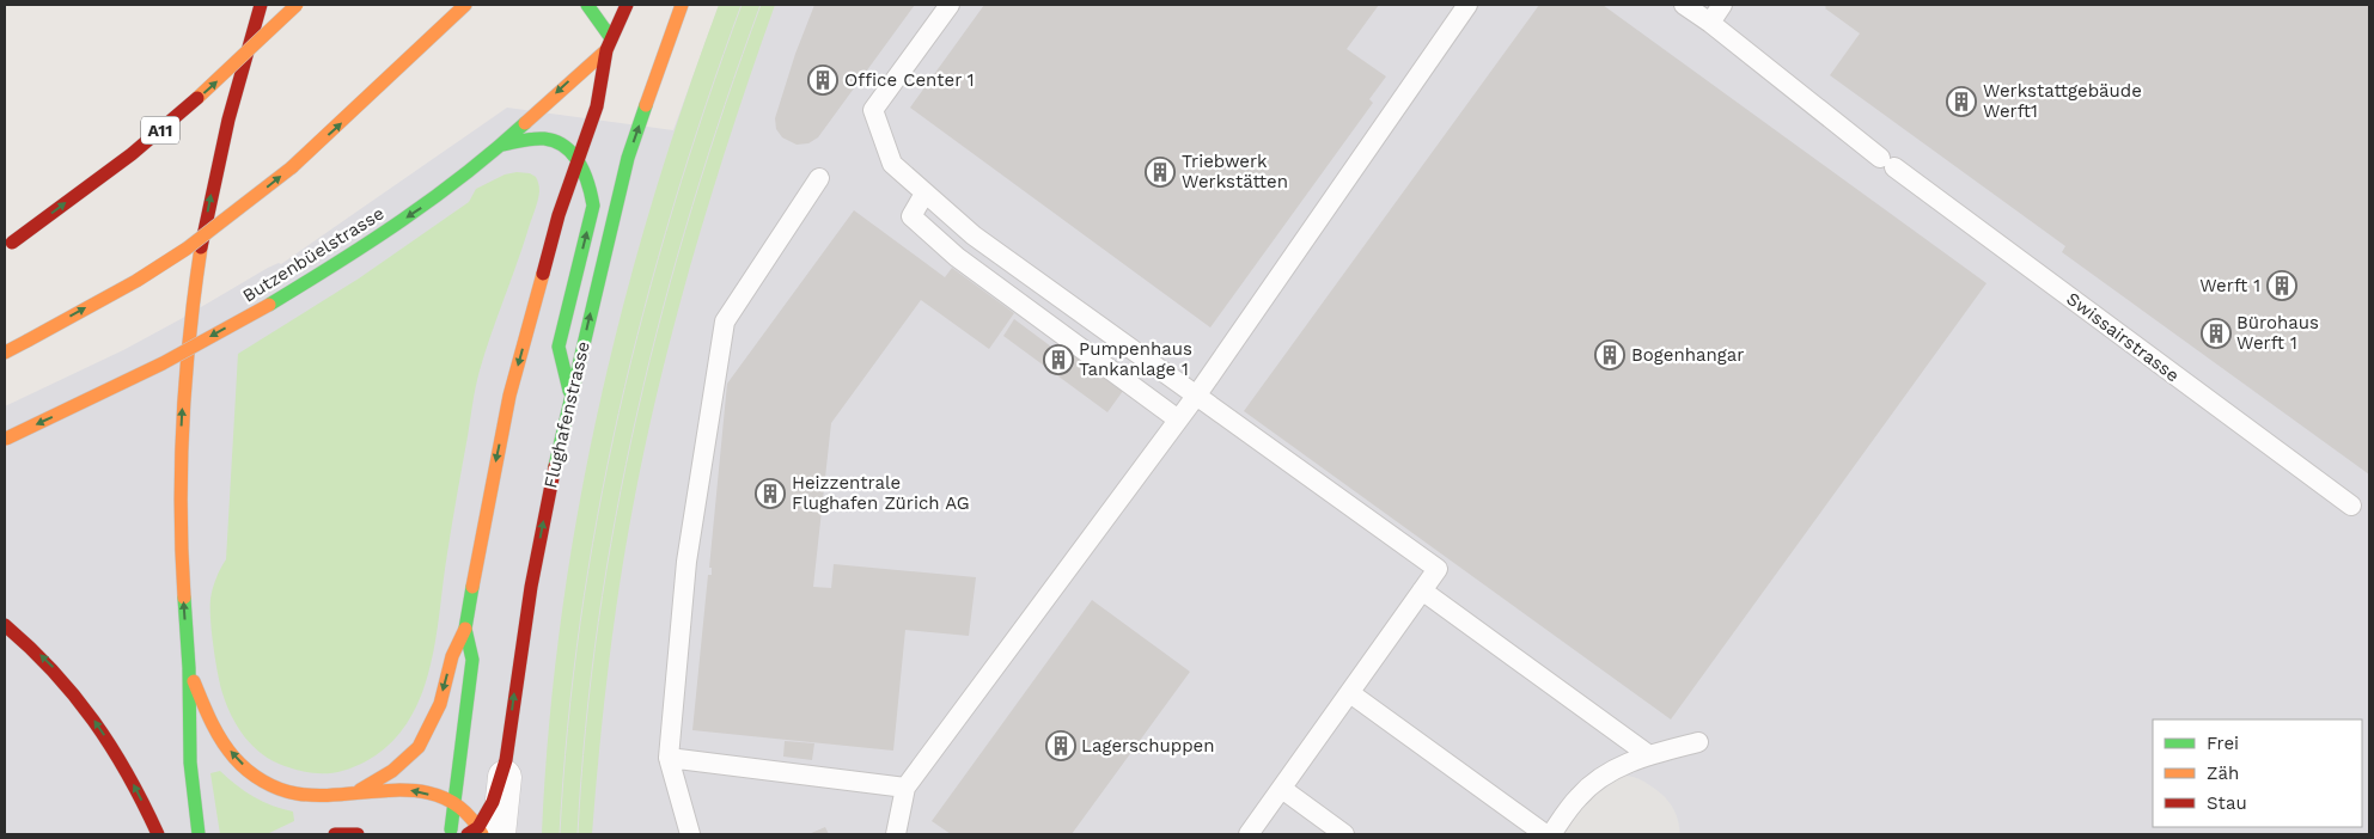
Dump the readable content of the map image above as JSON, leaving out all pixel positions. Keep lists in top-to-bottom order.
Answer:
{
  "streets": {
    "main road": ["A11", "Butzenbüelstrasse", "Flughafenstrasse"],
    "lane": ["Swissairstrasse"]
  },
  "places": {
    "building": [
      "Office Center 1",
      "Werkstattgebäude Werft1",
      "Triebwerk Werkstätten",
      "Werft 1",
      "Bürohaus Werft 1",
      "Bogenhangar",
      "Pumpenhaus Tankanlage 1",
      "Heizzentrale Flughafen Zürich AG",
      "Lagerschuppen"
    ]
  },
  "legend": ["Frei", "Zäh", "Stau"]
}
